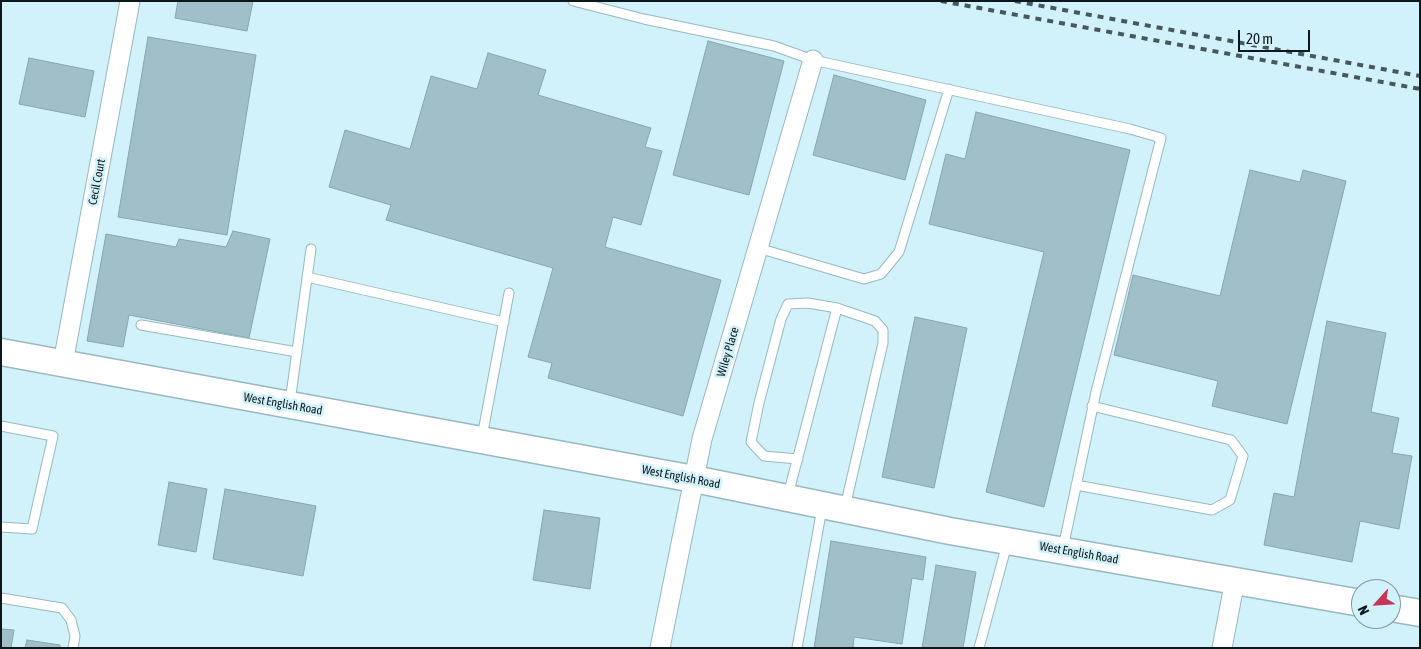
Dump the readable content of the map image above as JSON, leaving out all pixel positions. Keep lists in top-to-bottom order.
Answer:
{
  "streets": {
    "main road": ["West English Road"],
    "street": ["Cecil Court", "Wiley Place"]
  },
  "crossings": [
    ["Cecil Court", "West English Road"],
    ["Wiley Place", "West English Road"]
  ],
  "scale_bar": "20 m",
  "north": "bottom left"
}
